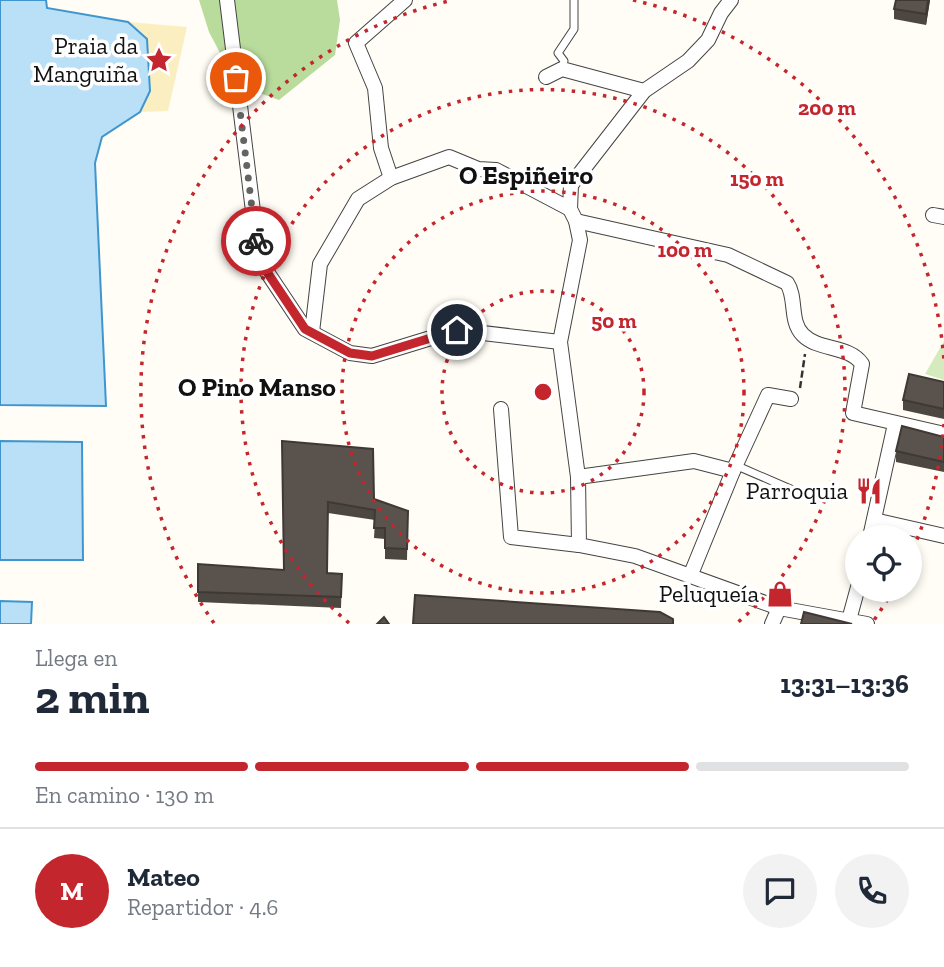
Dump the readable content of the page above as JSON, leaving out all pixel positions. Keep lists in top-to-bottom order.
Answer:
{
  "districts": ["O Espiñeiro", "O Pino Manso"],
  "places": {
    "place": ["Praia da Manguiña"],
    "restaurant": ["Parroquia"],
    "shop": ["Peluqueía"]
  },
  "page": {
    "heading": ["2 min", "Llega en", "13:31–13:36"],
    "panel": ["Mateo", "Repartidor · 4.6"],
    "bar": "En camino · 130 m",
    "round": "M"
  },
  "rings": [
    "200 m",
    "150 m",
    "100 m",
    "50 m"
  ]
}
